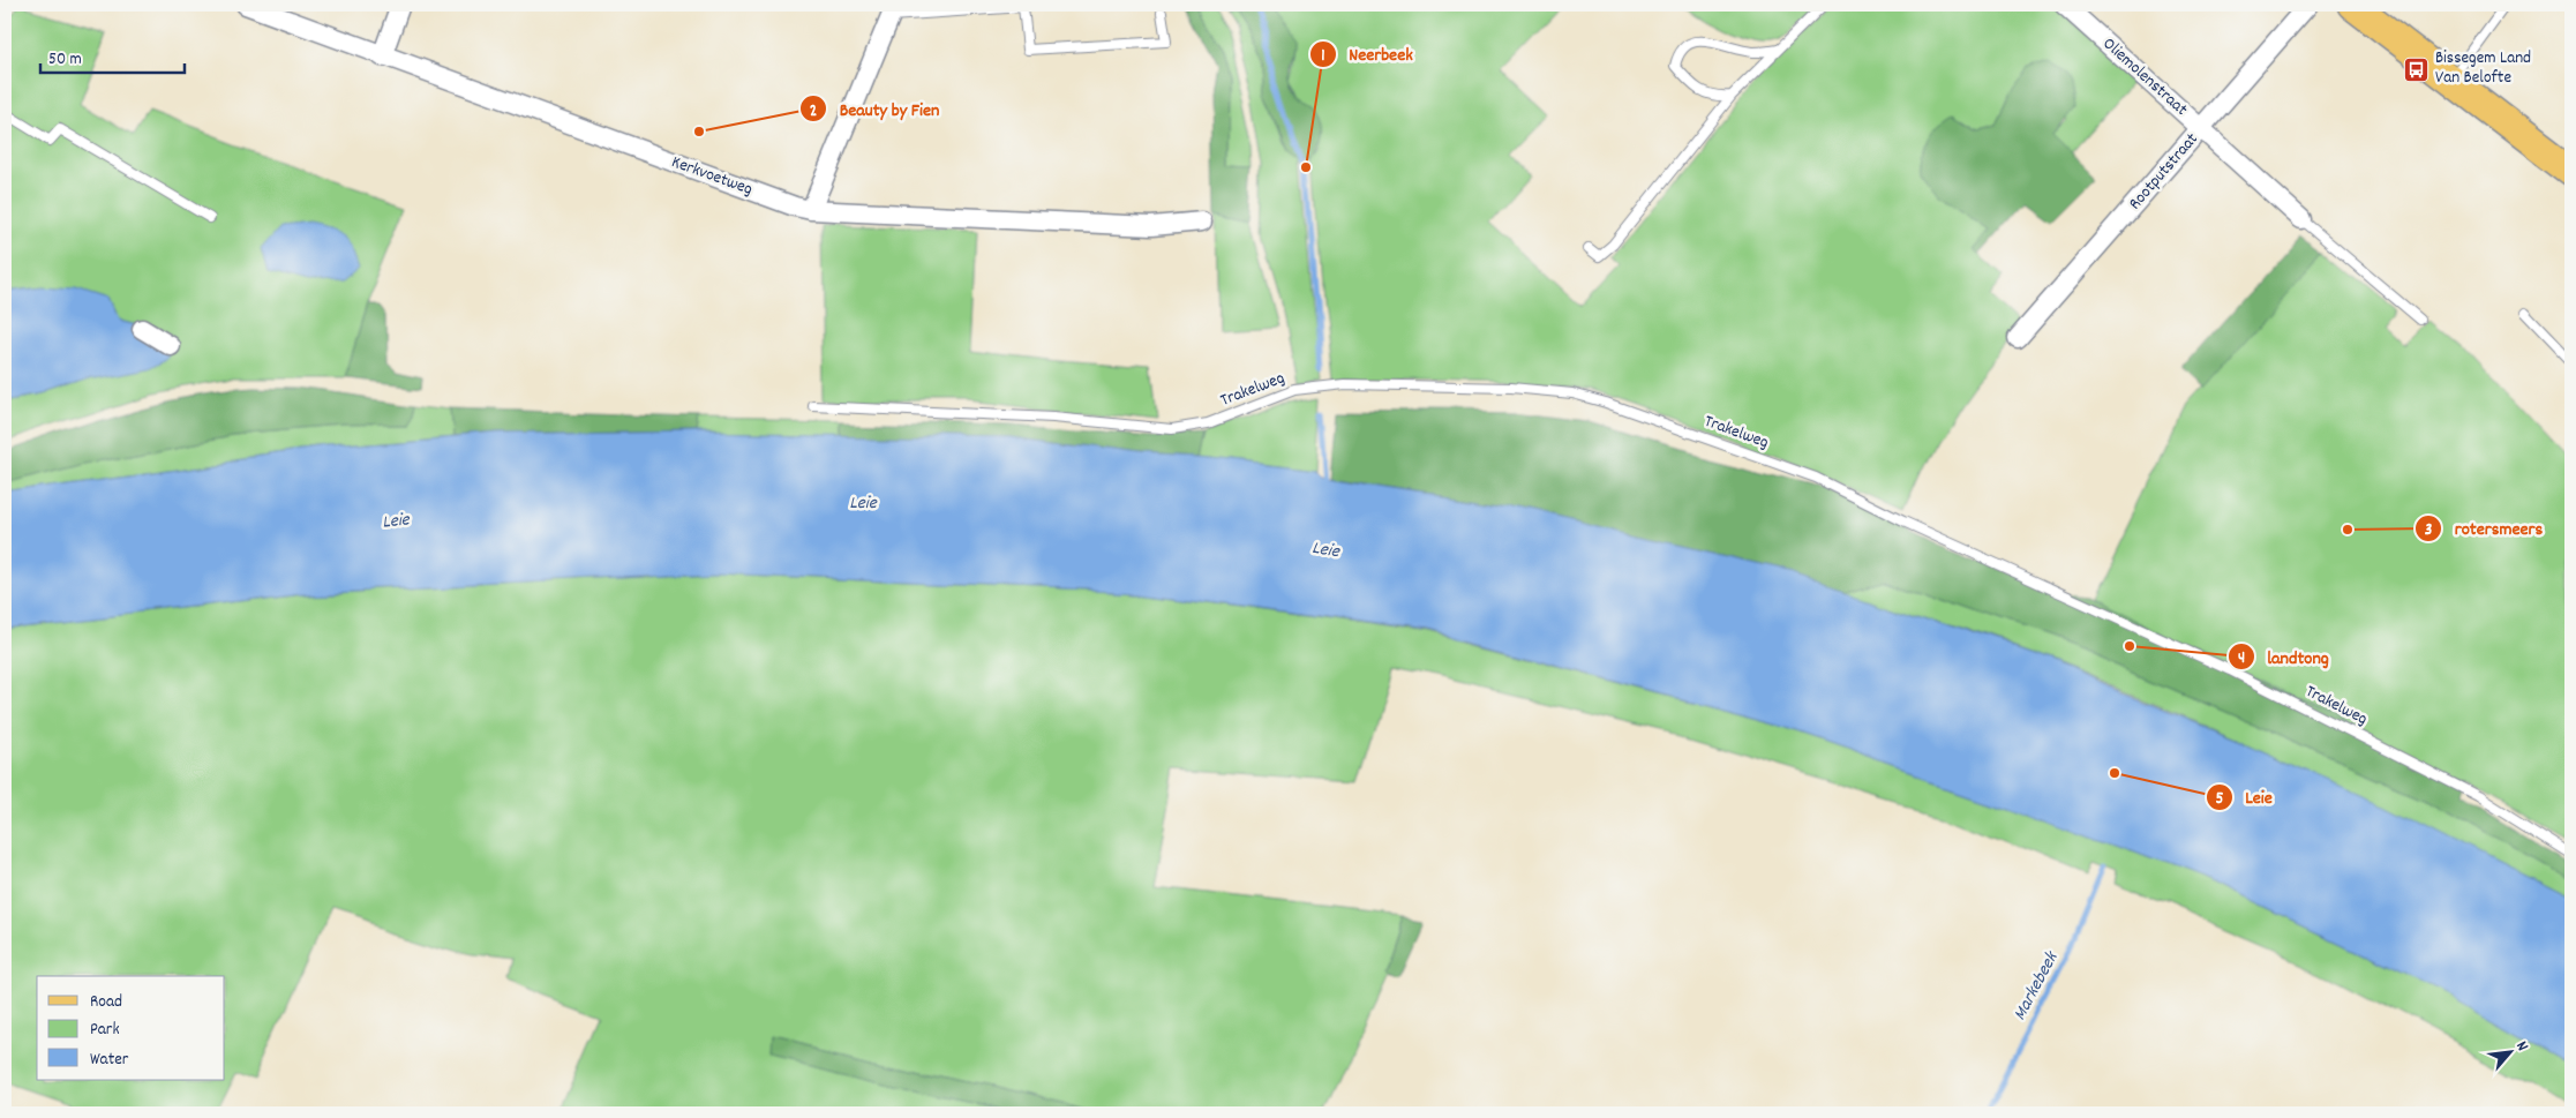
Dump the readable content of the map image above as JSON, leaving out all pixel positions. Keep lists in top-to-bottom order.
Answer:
{
  "streets": {
    "street": ["Oliemolenstraat", "Rootputstraat", "Kerkvoetweg"],
    "lane": ["Trakelweg"]
  },
  "crossings": [
    ["Oliemolenstraat", "Rootputstraat"]
  ],
  "water": ["Leie", "Markebeek"],
  "places": {
    "bus stop": ["Bissegem Land Van Belofte"],
    "other": [
      "Beauty by Fien",
      "Neerbeek",
      "rotersmeers",
      "landtong",
      "Leie"
    ]
  },
  "legend": ["Road", "Park", "Water"],
  "scale_bar": "50 m",
  "north": "top right"
}
